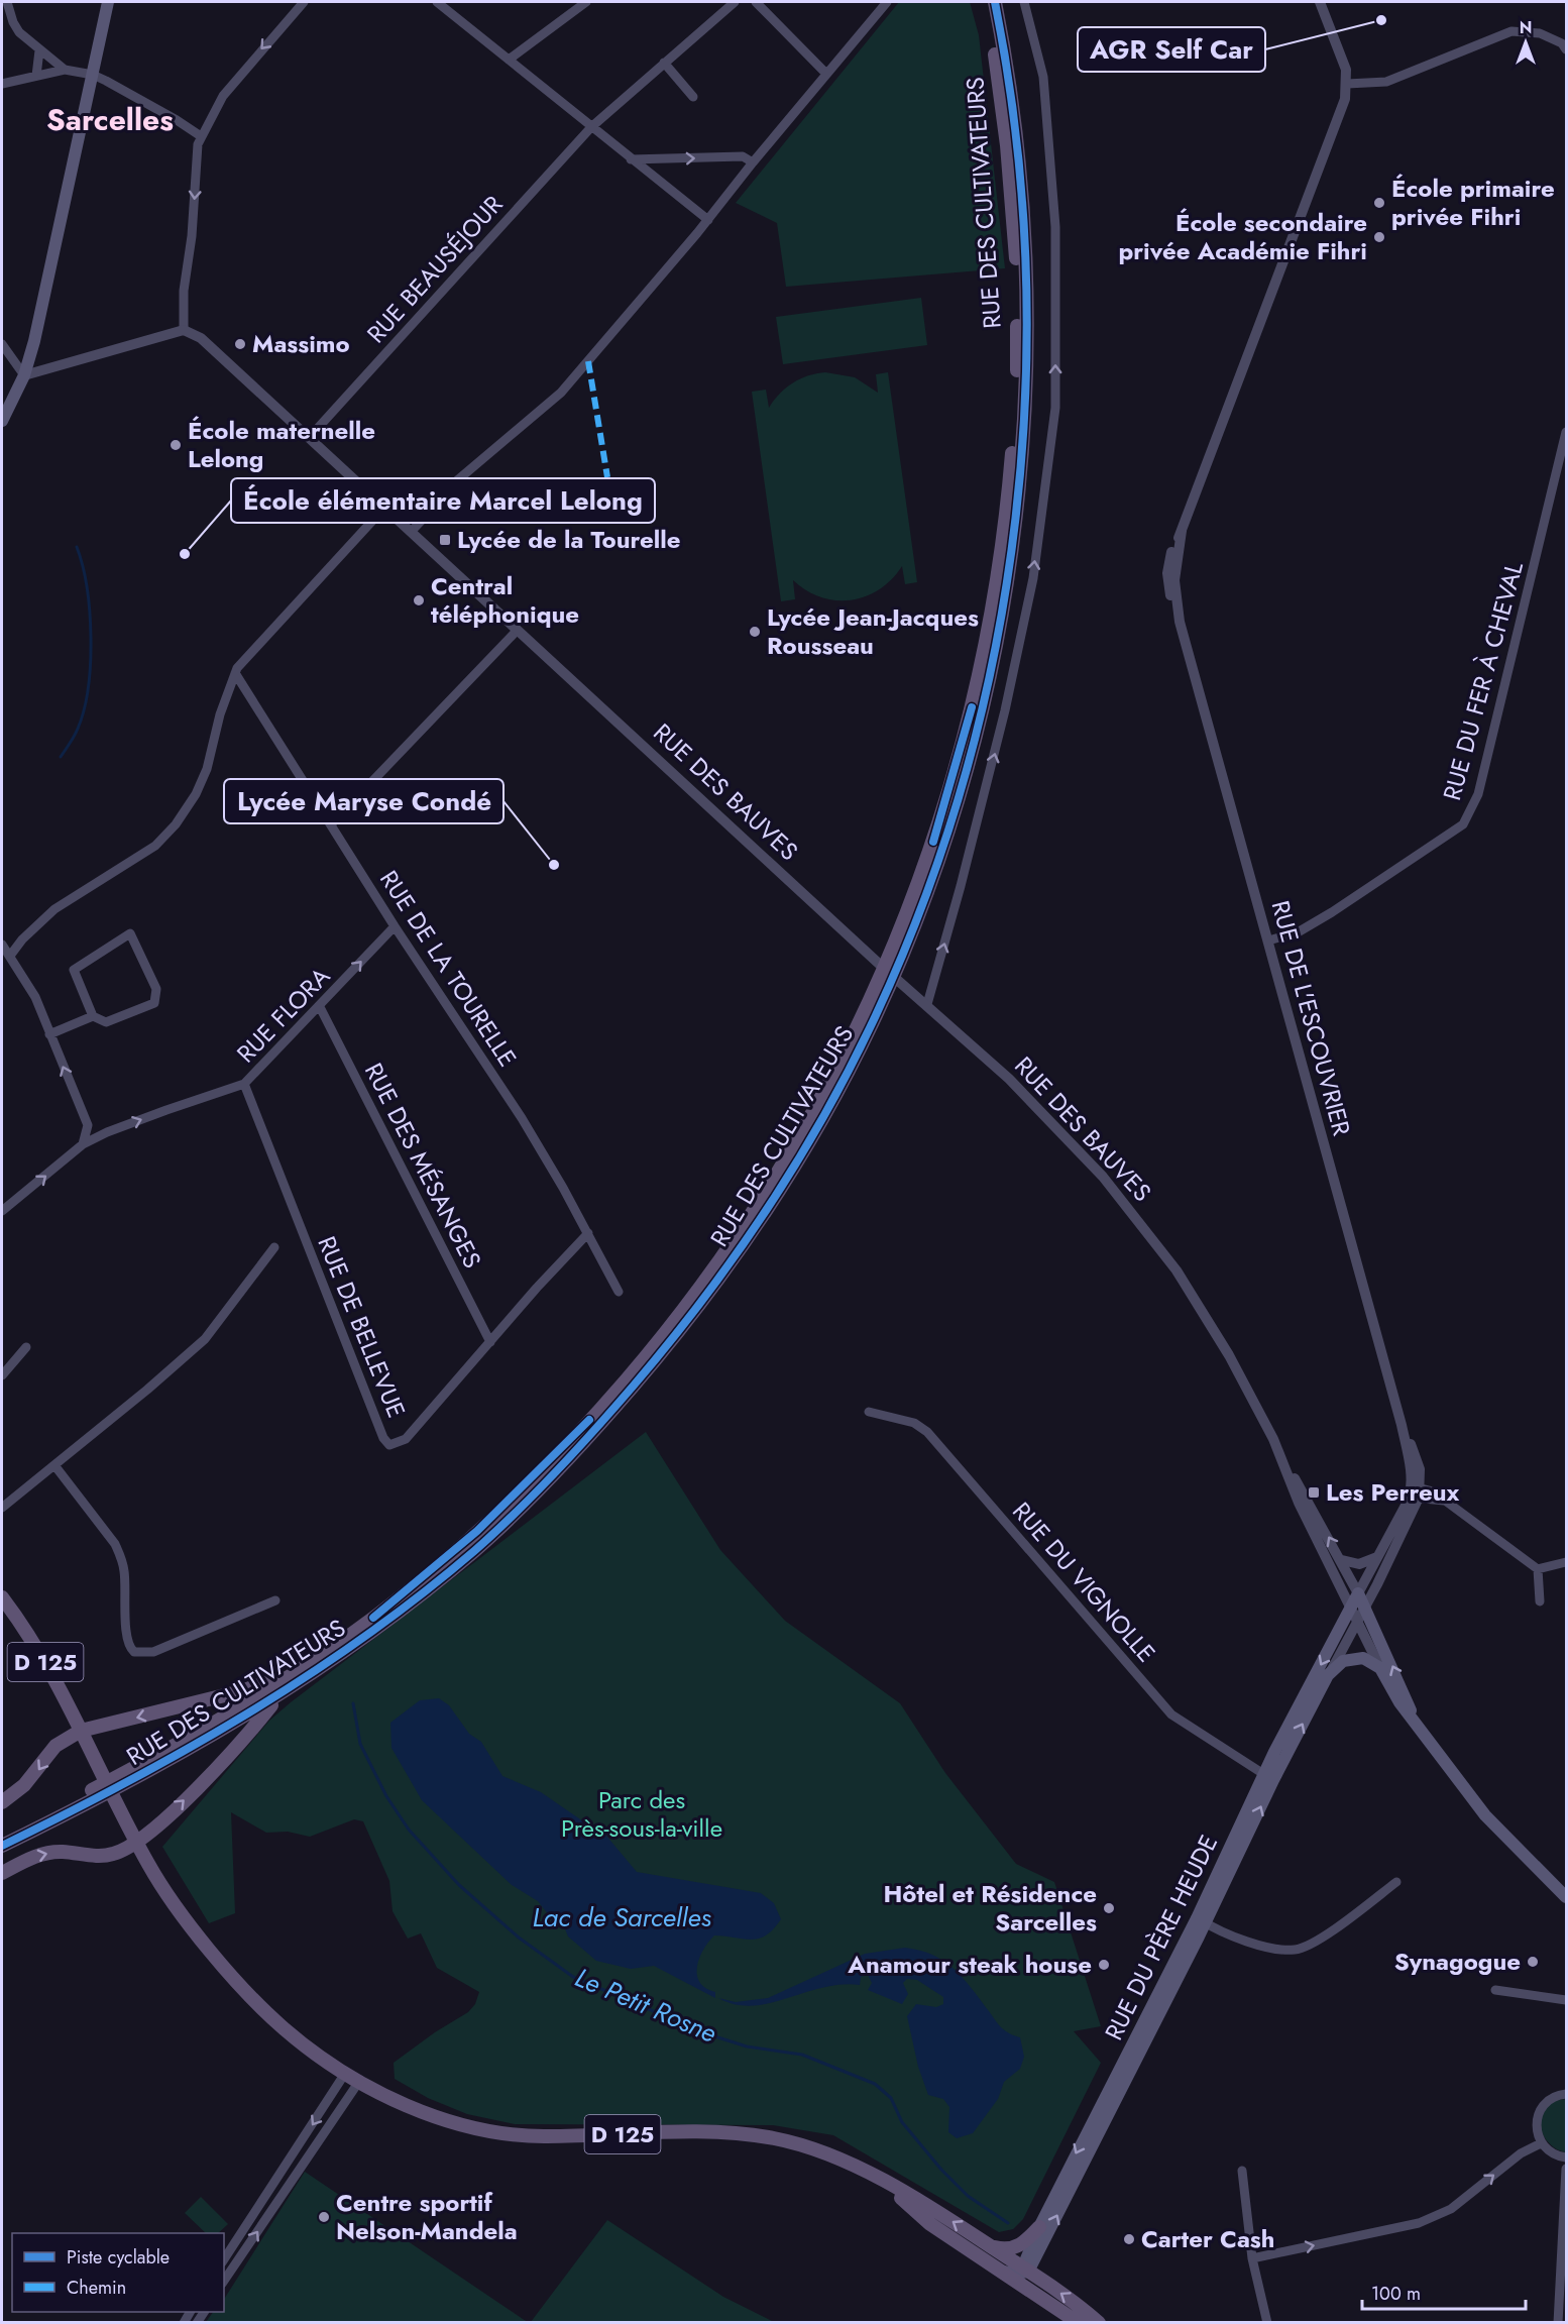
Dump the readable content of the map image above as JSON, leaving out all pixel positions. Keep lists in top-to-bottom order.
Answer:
{
  "streets": {
    "main road": ["RUE DES CULTIVATEURS", "D 125", "RUE DU PÈRE HEUDE"],
    "street": [
      "RUE BEAUSÉJOUR",
      "RUE DU FER À CHEVAL",
      "RUE DES BAUVES",
      "RUE DE LA TOURELLE",
      "RUE FLORA",
      "RUE DE L'ESCOUVRIER",
      "RUE DES MÉSANGES",
      "RUE DE BELLEVUE",
      "RUE DU VIGNOLLE"
    ]
  },
  "crossings": [
    ["RUE BEAUSÉJOUR", "RUE DES BAUVES"],
    ["RUE DU FER À CHEVAL", "RUE DE L'ESCOUVRIER"],
    ["RUE DES BAUVES", "RUE DU PÈRE HEUDE"],
    ["RUE DE LA TOURELLE", "RUE FLORA"],
    ["RUE DE LA TOURELLE", "RUE DE BELLEVUE"],
    ["RUE FLORA", "RUE DES MÉSANGES"],
    ["RUE FLORA", "RUE DE BELLEVUE"],
    ["RUE DES MÉSANGES", "RUE DE BELLEVUE"],
    ["RUE DU VIGNOLLE", "RUE DU PÈRE HEUDE"],
    ["D 125", "RUE DU PÈRE HEUDE"]
  ],
  "one_way": ["RUE FLORA"],
  "districts": ["Sarcelles"],
  "water": ["Lac de Sarcelles", "Le Petit Rosne"],
  "parks": ["Parc des Près-sous-la-ville"],
  "places": {
    "other": [
      "AGR Self Car",
      "École primaire privée Fihri",
      "École secondaire privée Académie Fihri",
      "Massimo",
      "École maternelle Lelong",
      "École élémentaire Marcel Lelong",
      "Central téléphonique",
      "Lycée Jean-Jacques Rousseau",
      "Lycée Maryse Condé",
      "Hôtel et Résidence Sarcelles",
      "Synagogue",
      "Anamour steak house",
      "Centre sportif Nelson-Mandela",
      "Carter Cash"
    ],
    "transit": ["Lycée de la Tourelle", "Les Perreux"]
  },
  "legend": ["Piste cyclable", "Chemin"],
  "scale_bar": "100 m",
  "north": "top"
}
